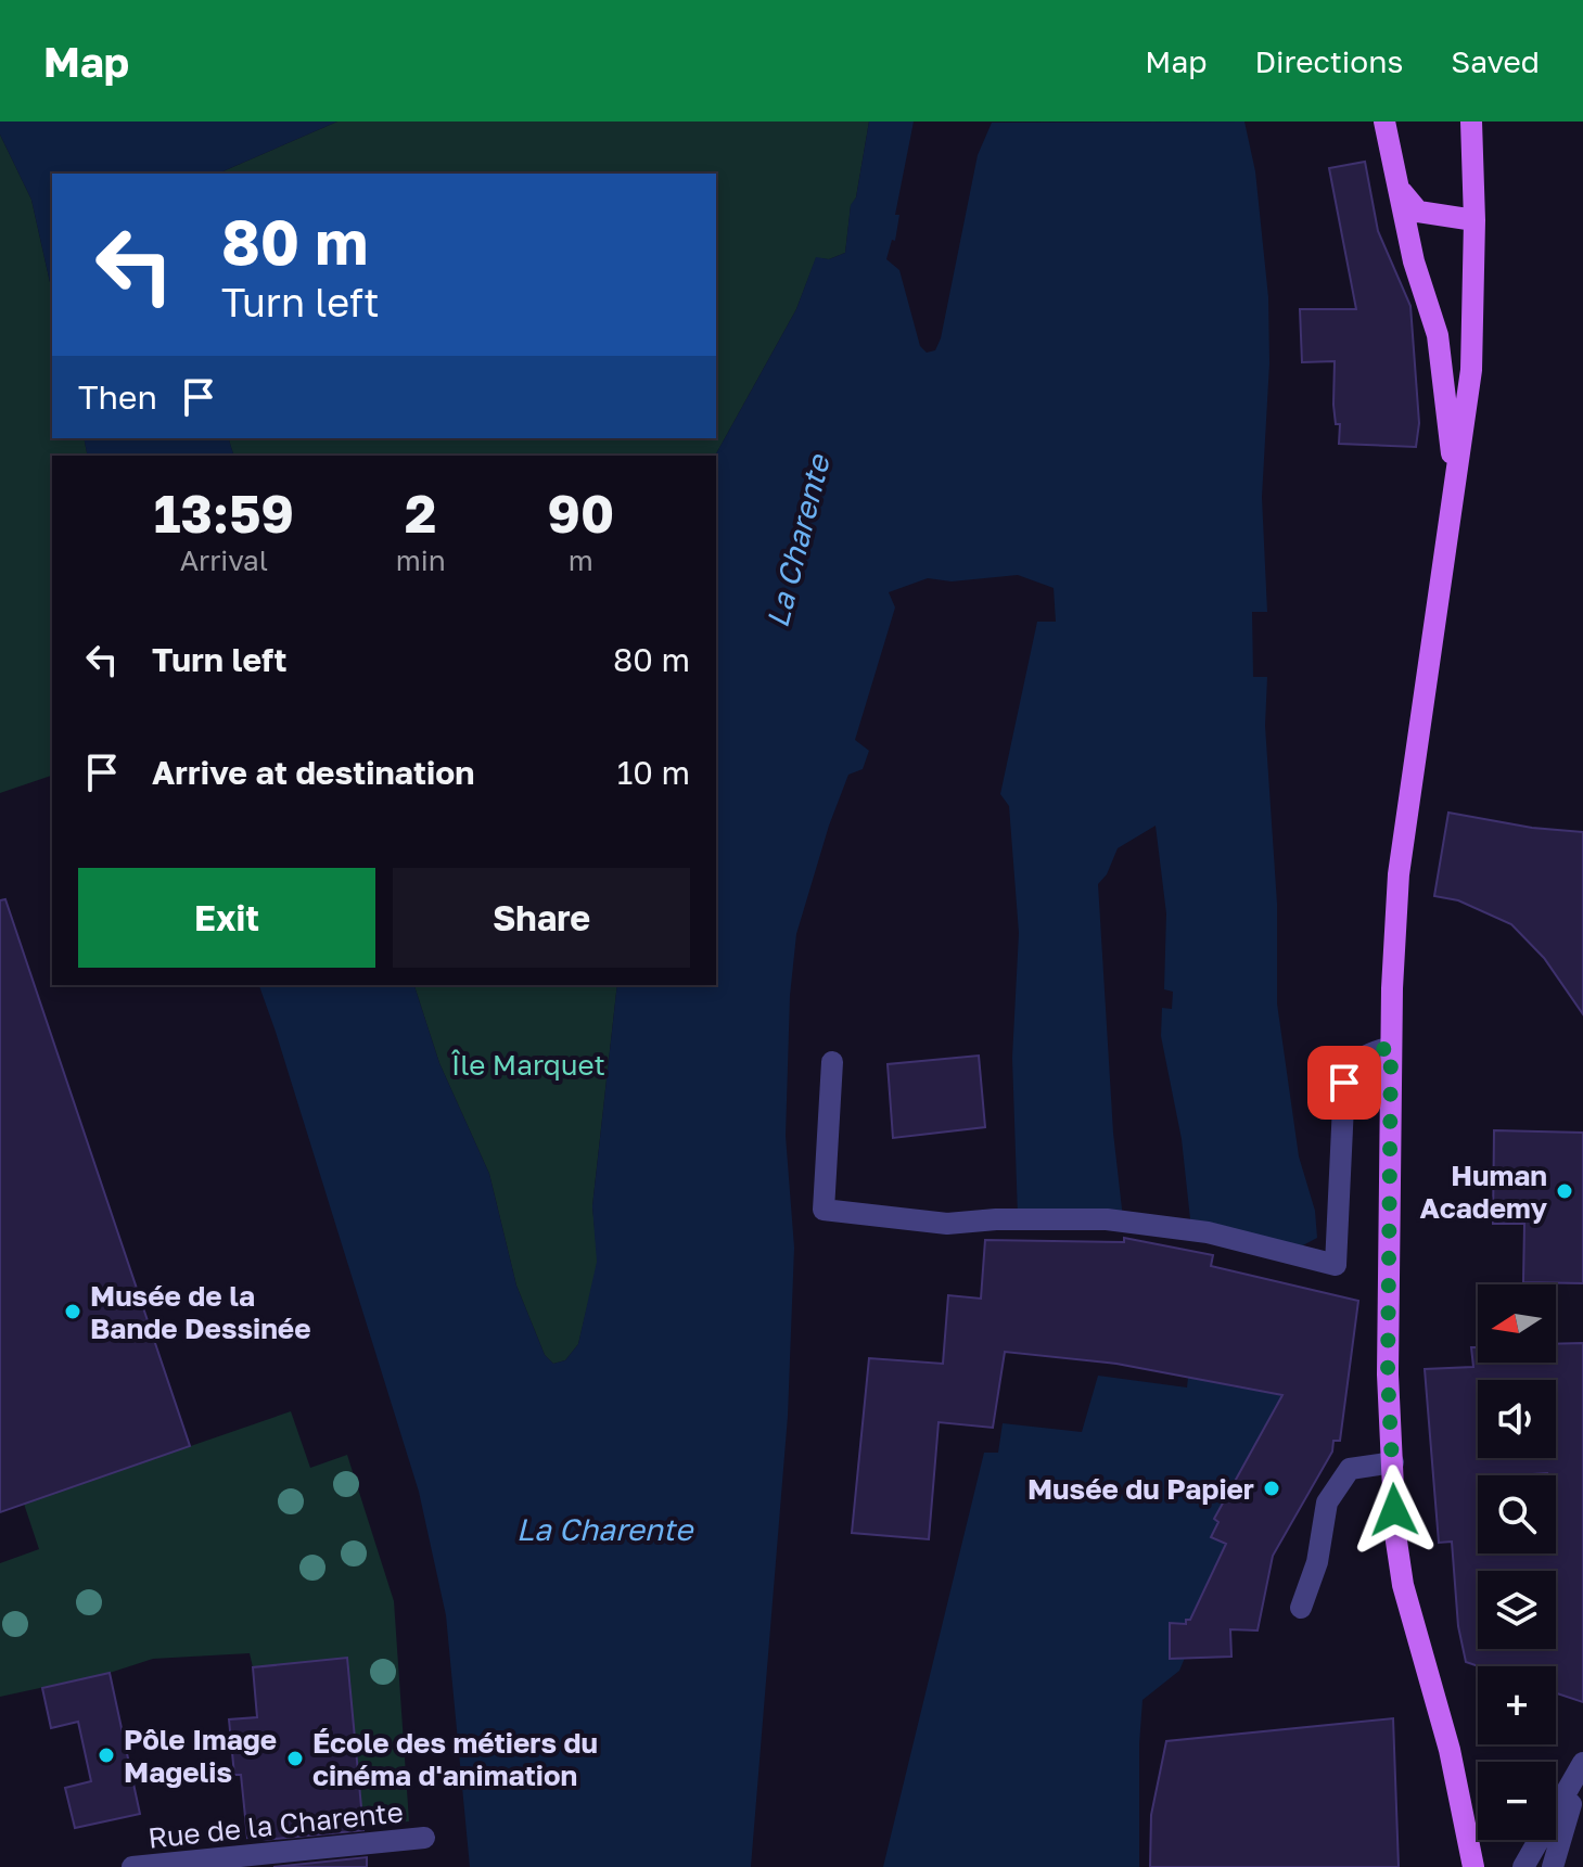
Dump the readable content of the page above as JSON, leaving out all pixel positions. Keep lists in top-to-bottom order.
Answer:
{
  "streets": {
    "street": ["Rue de la Charente"]
  },
  "water": ["La Charente"],
  "parks": ["Île Marquet"],
  "places": [
    "Human Academy",
    "Musée de la Bande Dessinée",
    "Musée du Papier",
    "Pôle Image Magelis",
    "École des métiers du cinéma d'animation"
  ],
  "north": "left",
  "page": {
    "header": "Map",
    "nav": ["Map", "Directions", "Saved"],
    "turn": ["80 m", "Turn left"],
    "then": "Then",
    "eta": [
      "13:59",
      "Arrival",
      "2",
      "min",
      "90",
      "m"
    ],
    "list": [
      {
        "name": "Turn left",
        "value": "80 m"
      },
      {
        "name": "Arrive at destination",
        "value": "10 m"
      }
    ],
    "buttons": ["Exit", "Share"],
    "map_buttons": ["+", "−"]
  }
}
